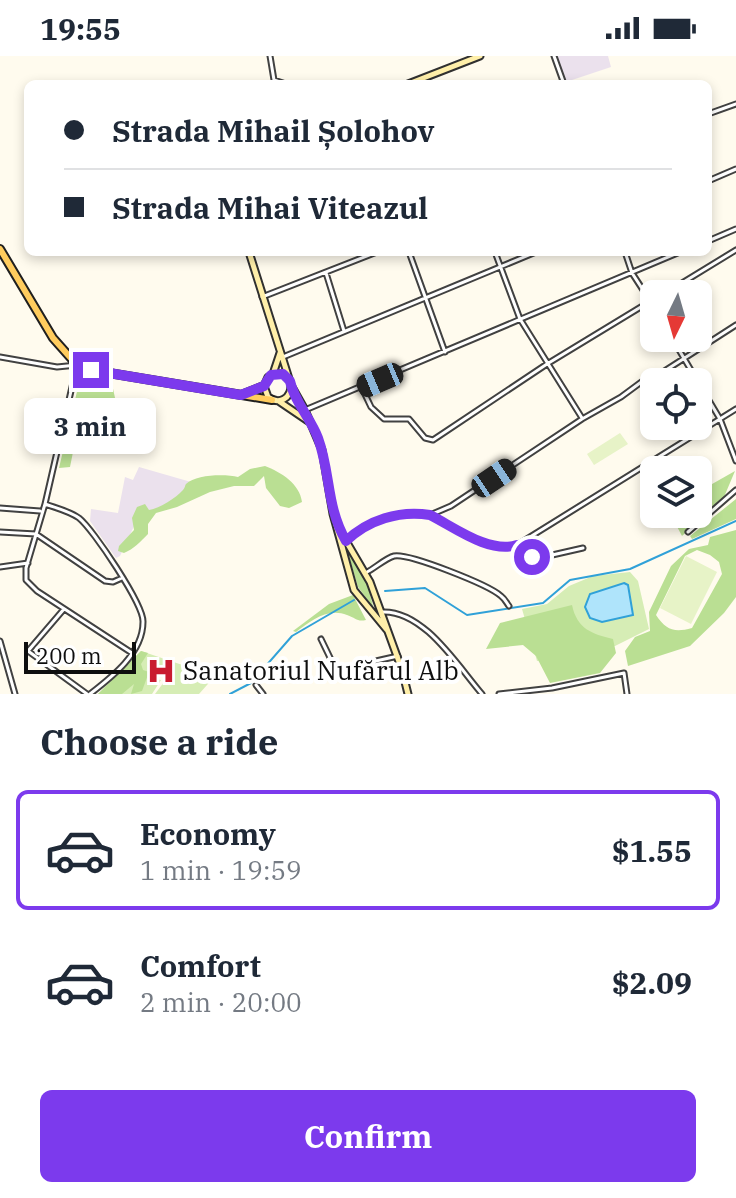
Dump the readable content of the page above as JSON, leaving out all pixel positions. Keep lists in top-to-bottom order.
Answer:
{
  "places": {
    "hospital": ["Sanatoriul Nufărul Alb"]
  },
  "scale_bar": "200 m",
  "north": "bottom",
  "page": {
    "status": "19:55",
    "banner": ["Strada Mihail Șolohov", "Strada Mihai Viteazul"],
    "bubble": "3 min",
    "scale": "200 m",
    "heading": "Choose a ride",
    "list": [
      {
        "name": "Economy",
        "note": "1 min · 19:59",
        "value": "$1.55"
      },
      {
        "name": "Comfort",
        "note": "2 min · 20:00",
        "value": "$2.09"
      }
    ],
    "buttons": "Confirm"
  }
}
